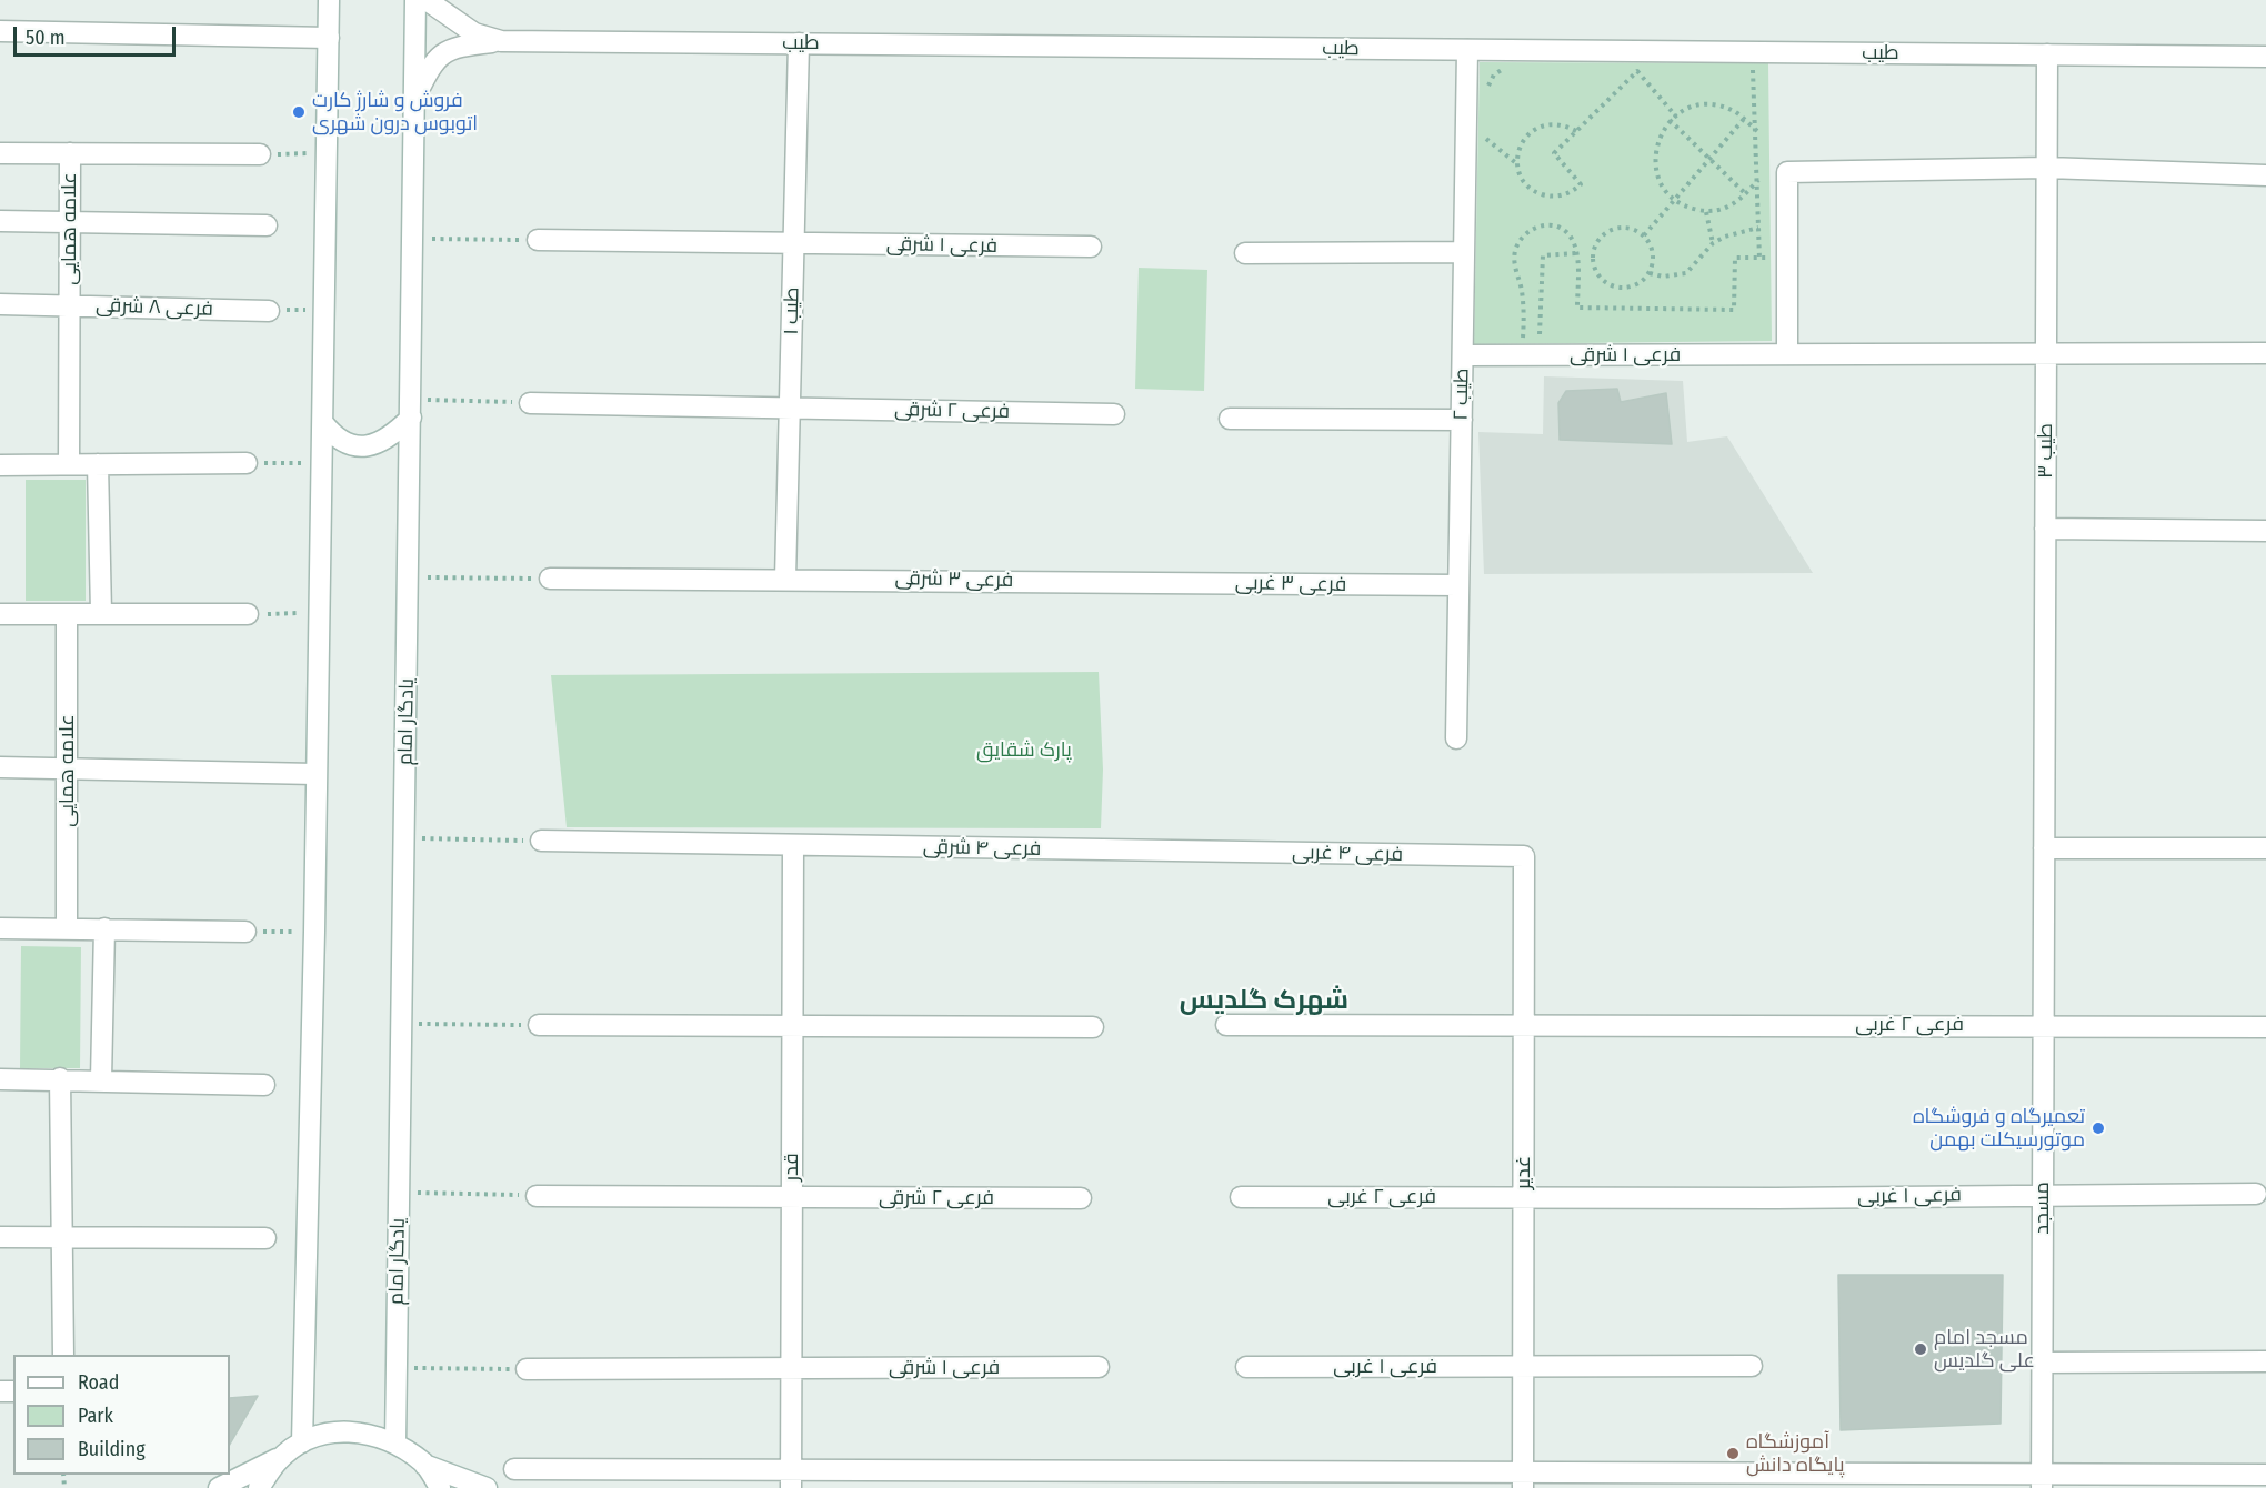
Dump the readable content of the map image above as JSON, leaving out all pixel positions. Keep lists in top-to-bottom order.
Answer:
{
  "streets": {
    "street": [
      "طیب",
      "علامه همایی",
      "فرعی ۱ شرقی",
      "فرعی ۸ شرقی",
      "طیب ۱",
      "طیب ۲",
      "فرعی ۲ شرقی",
      "طیب ۳",
      "فرعی ۳ شرقی",
      "فرعی ۳ غربی",
      "یادگار امام",
      "فرعی ۴ شرقی",
      "فرعی ۴ غربی",
      "فرعی ۲ غربی",
      "قدر",
      "غدیر",
      "فرعی ۱ غربی",
      "مسجد"
    ]
  },
  "crossings": [
    ["طیب", "طیب ۱"],
    ["طیب", "طیب ۲"],
    ["طیب", "طیب ۳"],
    ["علامه همایی", "فرعی ۸ شرقی"],
    ["فرعی ۱ شرقی", "طیب ۱"],
    ["فرعی ۱ شرقی", "طیب ۲"],
    ["فرعی ۱ شرقی", "قدر"],
    ["طیب ۱", "فرعی ۲ شرقی"],
    ["طیب ۱", "فرعی ۳ شرقی"],
    ["طیب ۲", "فرعی ۳ غربی"],
    ["فرعی ۲ شرقی", "قدر"],
    ["طیب ۳", "مسجد"],
    ["فرعی ۳ شرقی", "فرعی ۳ غربی"],
    ["فرعی ۴ شرقی", "فرعی ۴ غربی"],
    ["فرعی ۴ شرقی", "قدر"],
    ["فرعی ۴ غربی", "غدیر"],
    ["فرعی ۲ غربی", "غدیر"],
    ["فرعی ۲ غربی", "فرعی ۱ غربی"],
    ["فرعی ۲ غربی", "مسجد"],
    ["غدیر", "فرعی ۱ غربی"],
    ["فرعی ۱ غربی", "مسجد"]
  ],
  "districts": ["شهرک گلدیس"],
  "parks": ["پارک شقایق"],
  "places": [
    "فروش و شارژ کارت اتوبوس درون شهری",
    "تعمیرگاه و فروشگاه موتورسیکلت بهمن",
    "مسجد امام علی گلدیس",
    "آموزشگاه پایگاه دانش"
  ],
  "legend": ["Road", "Park", "Building"],
  "scale_bar": "50 m"
}
